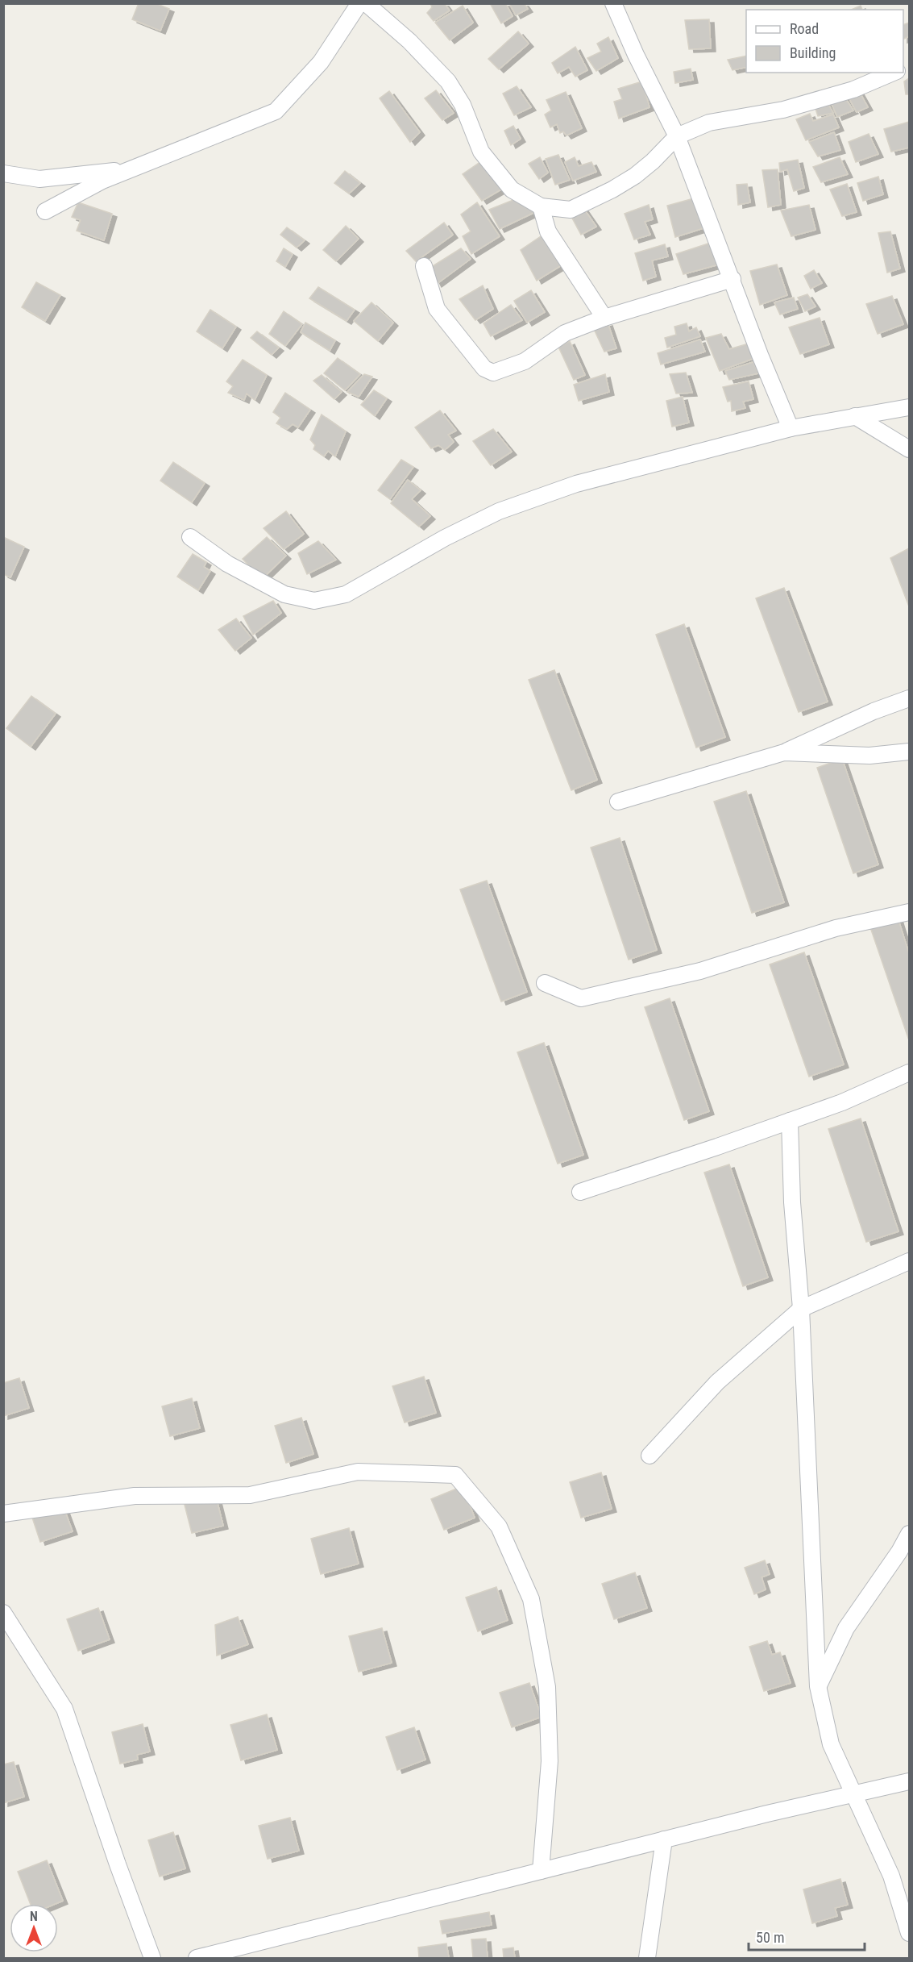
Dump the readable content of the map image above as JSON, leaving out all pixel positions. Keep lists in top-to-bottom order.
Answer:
{
  "legend": ["Road", "Building"],
  "scale_bar": "50 m",
  "north": "top"
}
